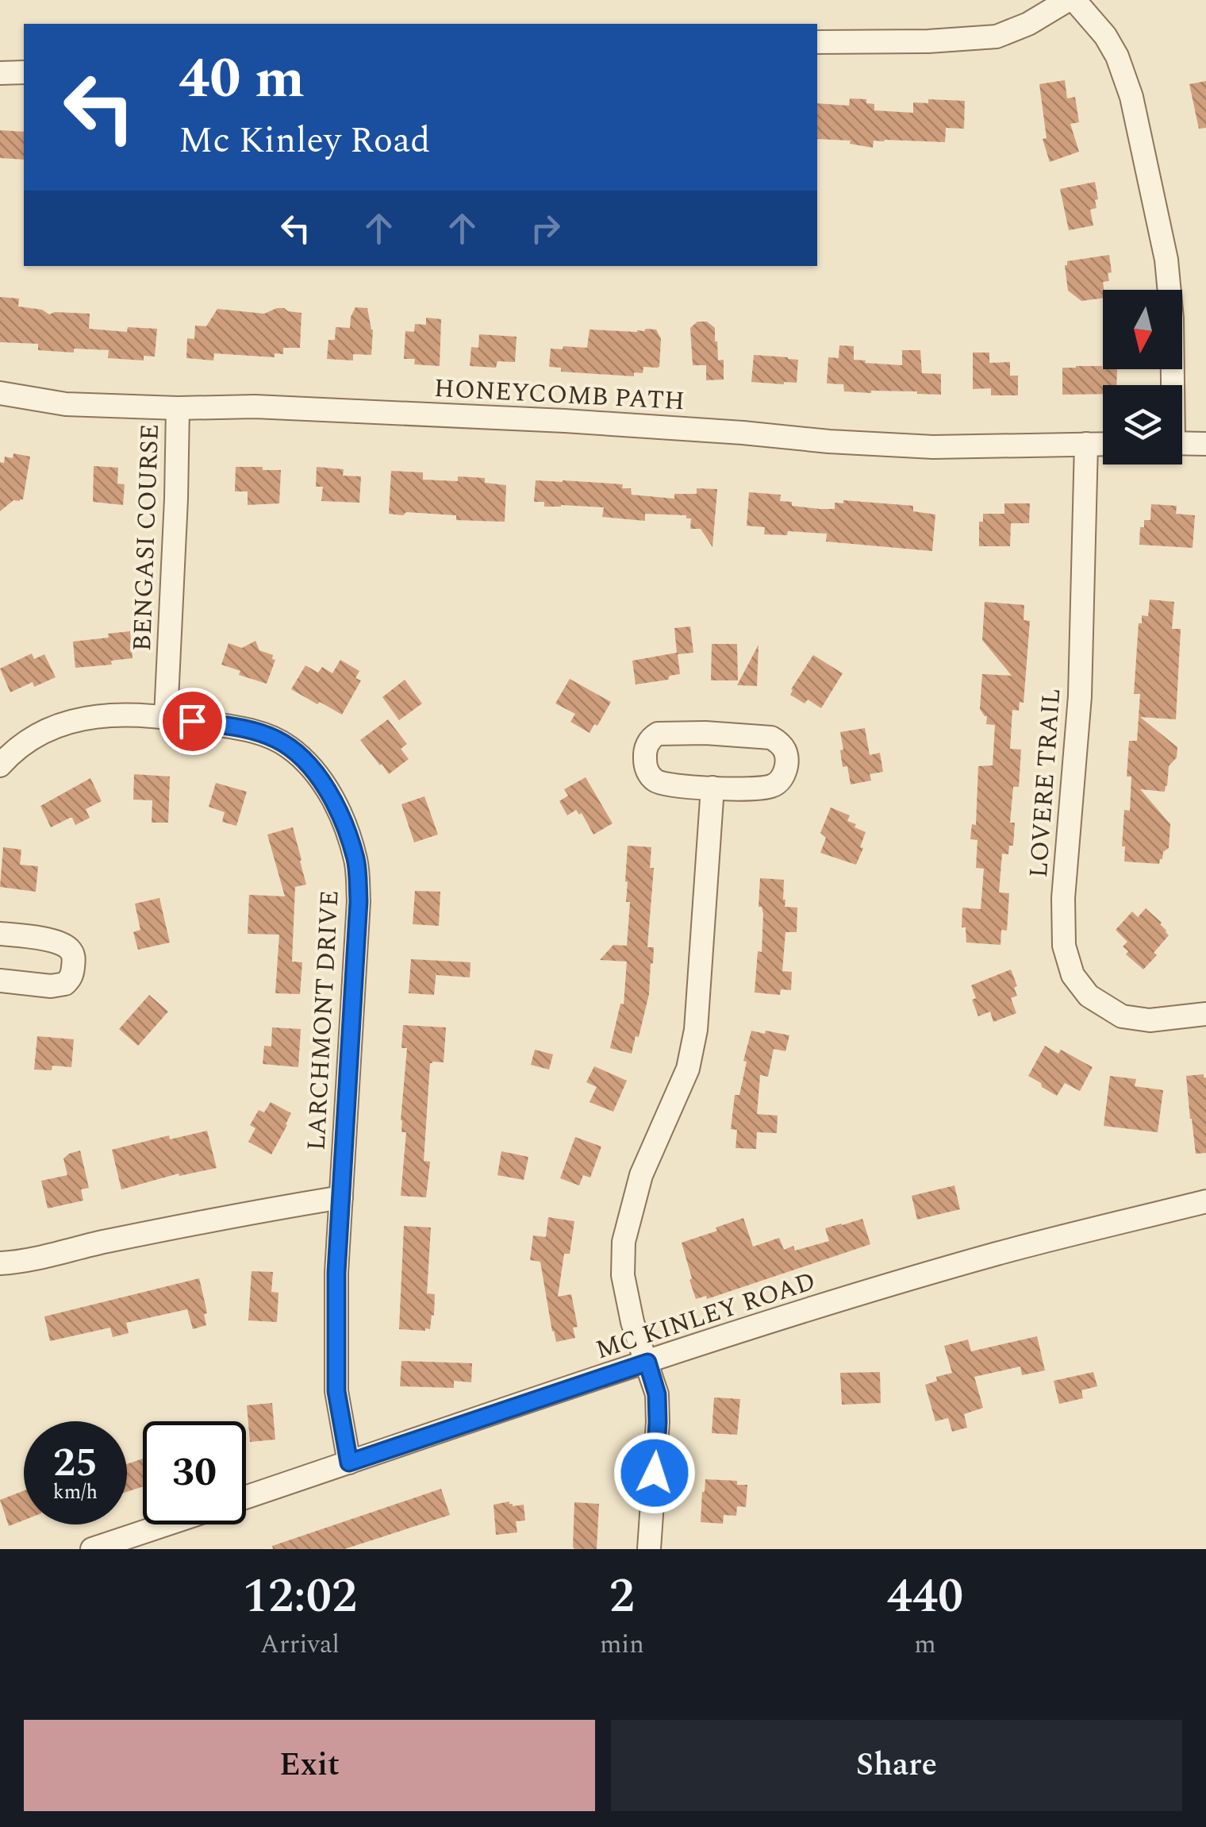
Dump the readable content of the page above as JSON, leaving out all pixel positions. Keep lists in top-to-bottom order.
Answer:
{
  "streets": {
    "street": [
      "HONEYCOMB PATH",
      "BENGASI COURSE",
      "LOVERE TRAIL",
      "LARCHMONT DRIVE",
      "MC KINLEY ROAD"
    ]
  },
  "crossings": [
    ["HONEYCOMB PATH", "BENGASI COURSE"],
    ["HONEYCOMB PATH", "LOVERE TRAIL"],
    ["BENGASI COURSE", "LARCHMONT DRIVE"],
    ["LARCHMONT DRIVE", "MC KINLEY ROAD"]
  ],
  "north": "bottom",
  "page": {
    "turn": ["40 m", "Mc Kinley Road"],
    "speed": "25 km/h",
    "limit": "30",
    "eta": [
      "12:02",
      "Arrival",
      "2",
      "min",
      "440",
      "m"
    ],
    "buttons": ["Exit", "Share"]
  }
}
